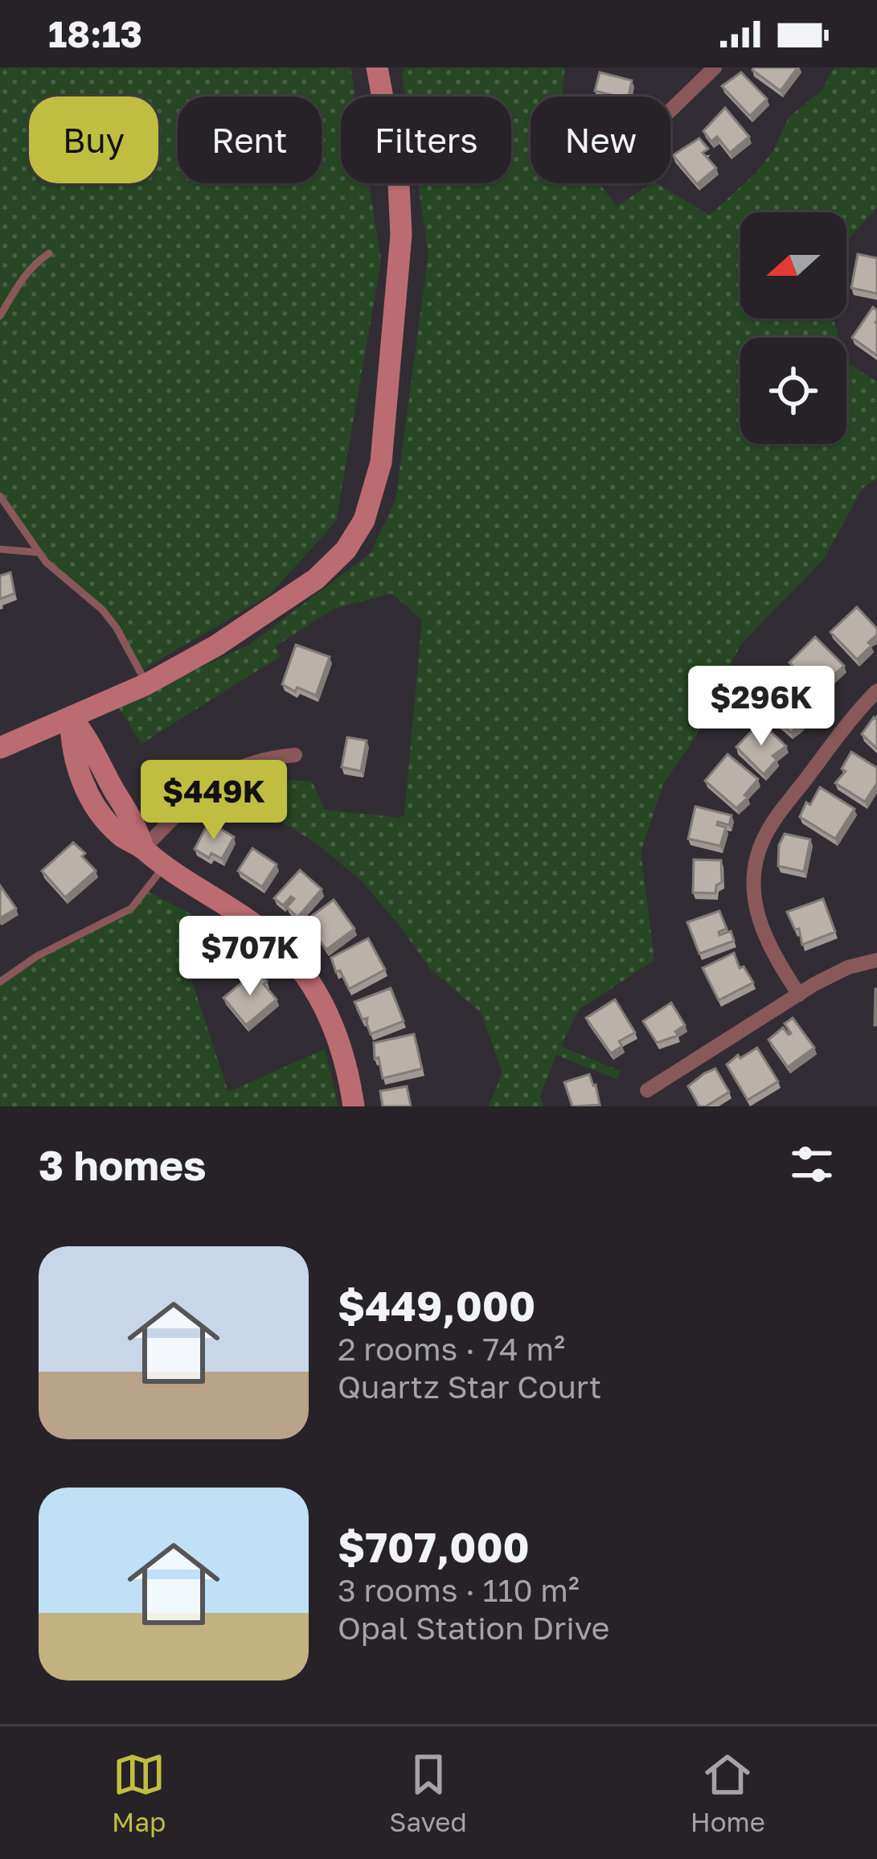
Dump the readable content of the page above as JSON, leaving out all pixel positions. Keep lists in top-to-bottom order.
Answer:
{
  "north": "left",
  "page": {
    "status": "18:13",
    "chip": [
      "Buy",
      "Rent",
      "Filters",
      "New"
    ],
    "price": ["$296K", "$449K", "$707K"],
    "heading": "3 homes",
    "list": [
      {
        "name": "$449,000",
        "note": "2 rooms · 74 m² · Quartz Star Court"
      },
      {
        "name": "$707,000",
        "note": "3 rooms · 110 m² · Opal Station Drive"
      }
    ],
    "tabs": ["Map", "Saved", "Home"]
  }
}
